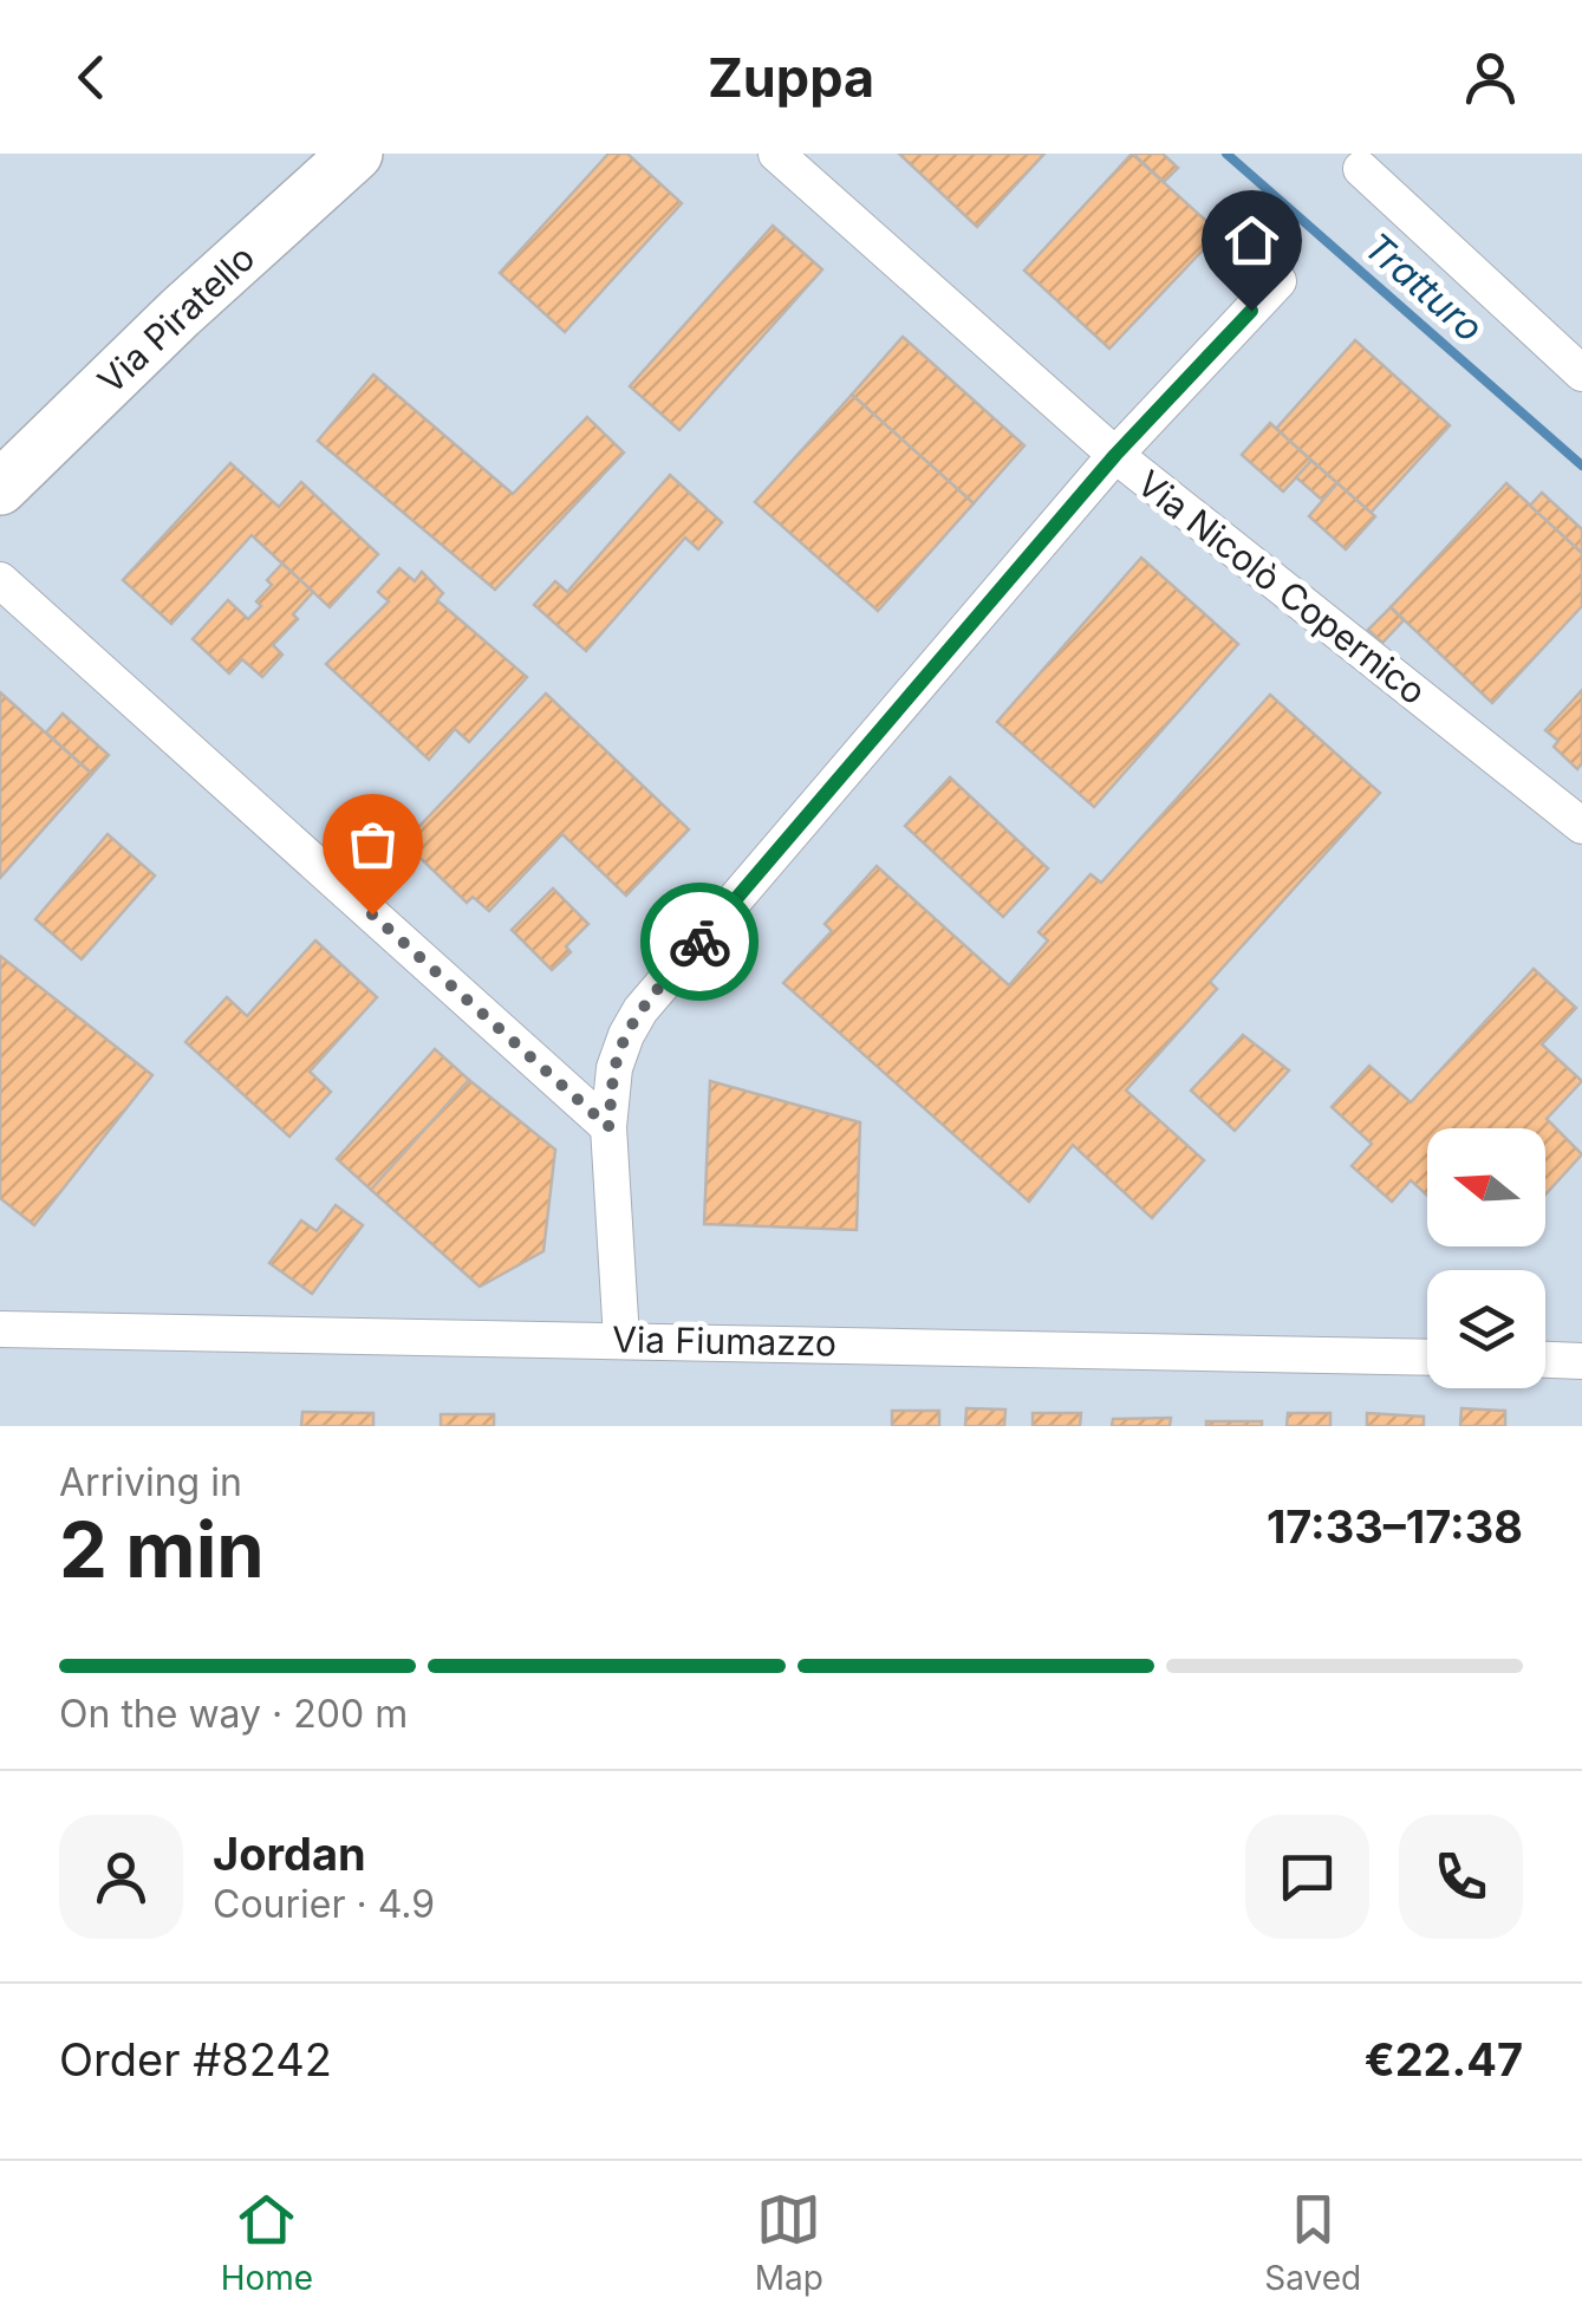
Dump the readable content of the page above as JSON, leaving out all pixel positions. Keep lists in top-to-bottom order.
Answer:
{
  "streets": {
    "main road": ["Via Piratello"],
    "street": ["Via Nicolò Copernico", "Via Fiumazzo"]
  },
  "water": ["Tratturo"],
  "north": "left",
  "page": {
    "header": "Zuppa",
    "heading": ["2 min", "Arriving in", "17:33–17:38"],
    "panel": [
      "Jordan",
      "Courier · 4.9",
      "Order #8242",
      "€22.47"
    ],
    "bar": "On the way · 200 m",
    "tabs": ["Home", "Map", "Saved"]
  }
}
